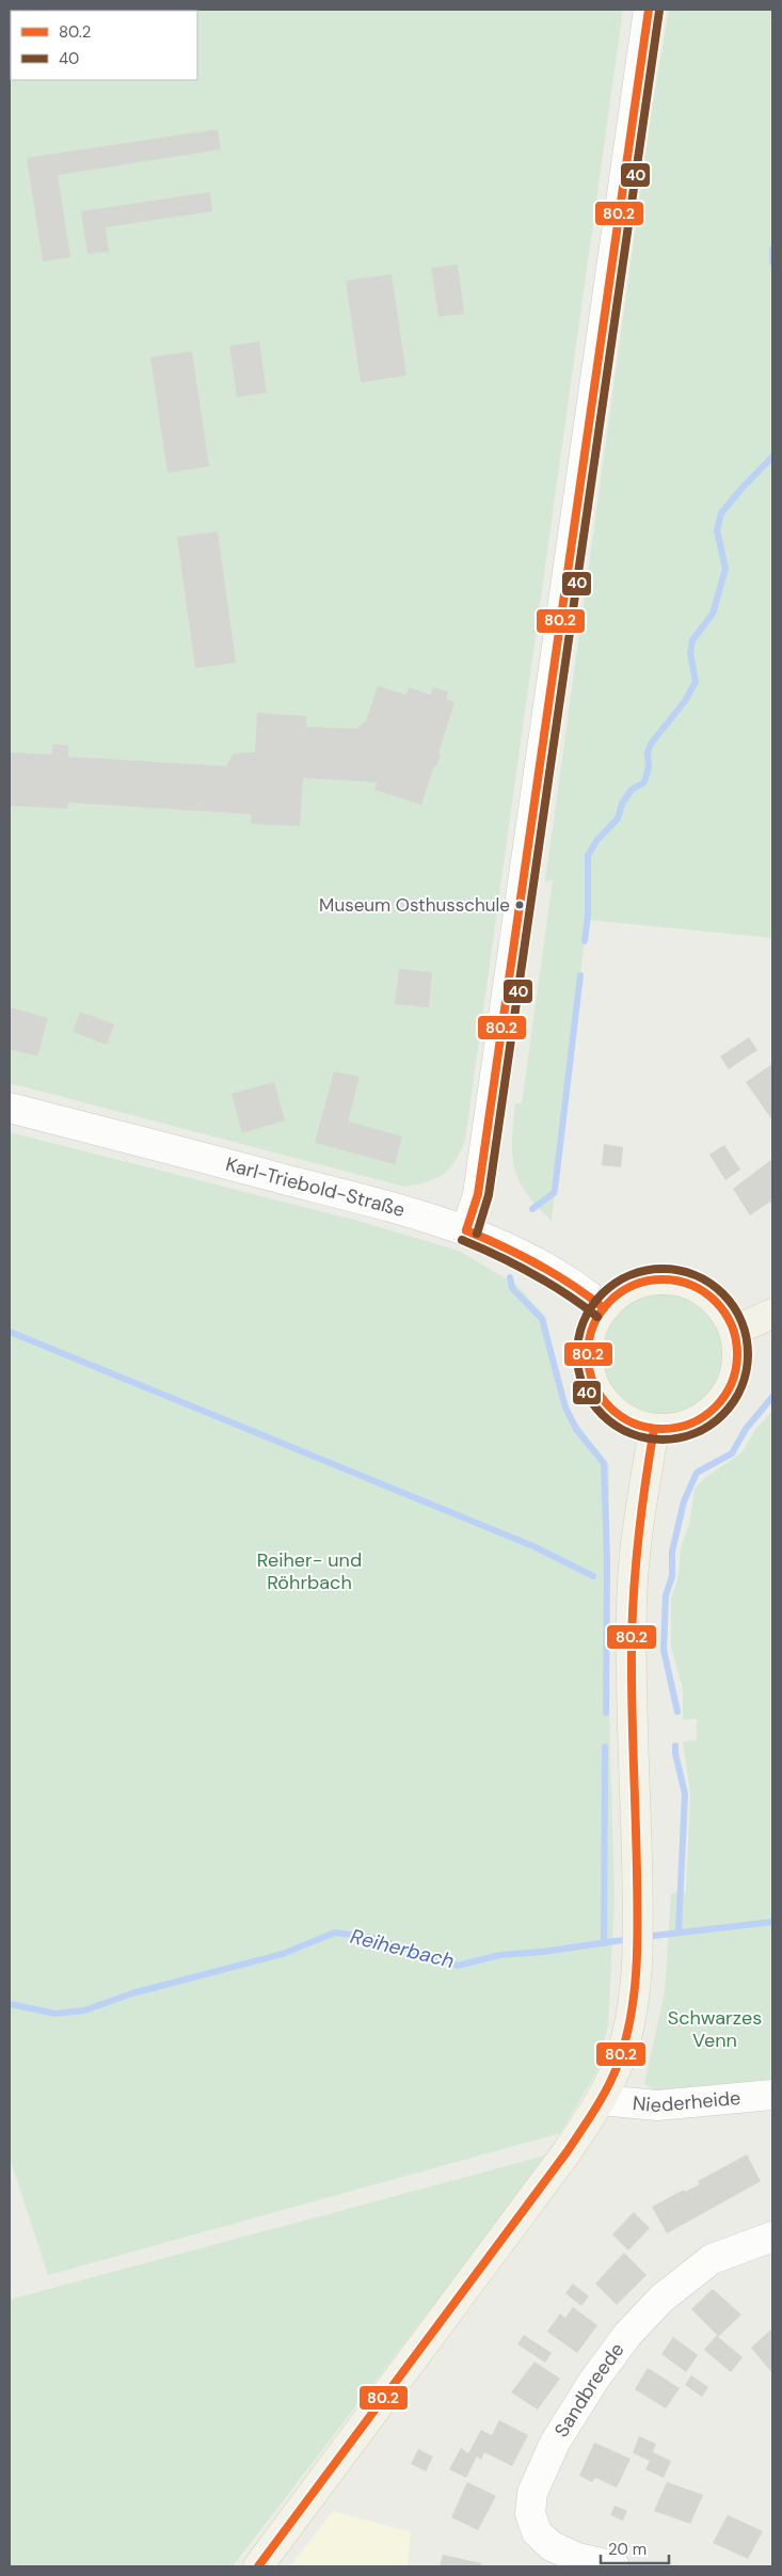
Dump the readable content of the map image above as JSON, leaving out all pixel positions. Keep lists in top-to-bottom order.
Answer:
{
  "streets": {
    "street": ["Karl-Triebold-Straße", "Niederheide", "Sandbreede"]
  },
  "water": ["Reiherbach"],
  "parks": ["Reiher- und Röhrbach", "Schwarzes Venn"],
  "places": ["Museum Osthusschule"],
  "lines": ["transit line 80.2", "transit line 40"],
  "legend": ["80.2", "40"],
  "scale_bar": "20 m"
}
